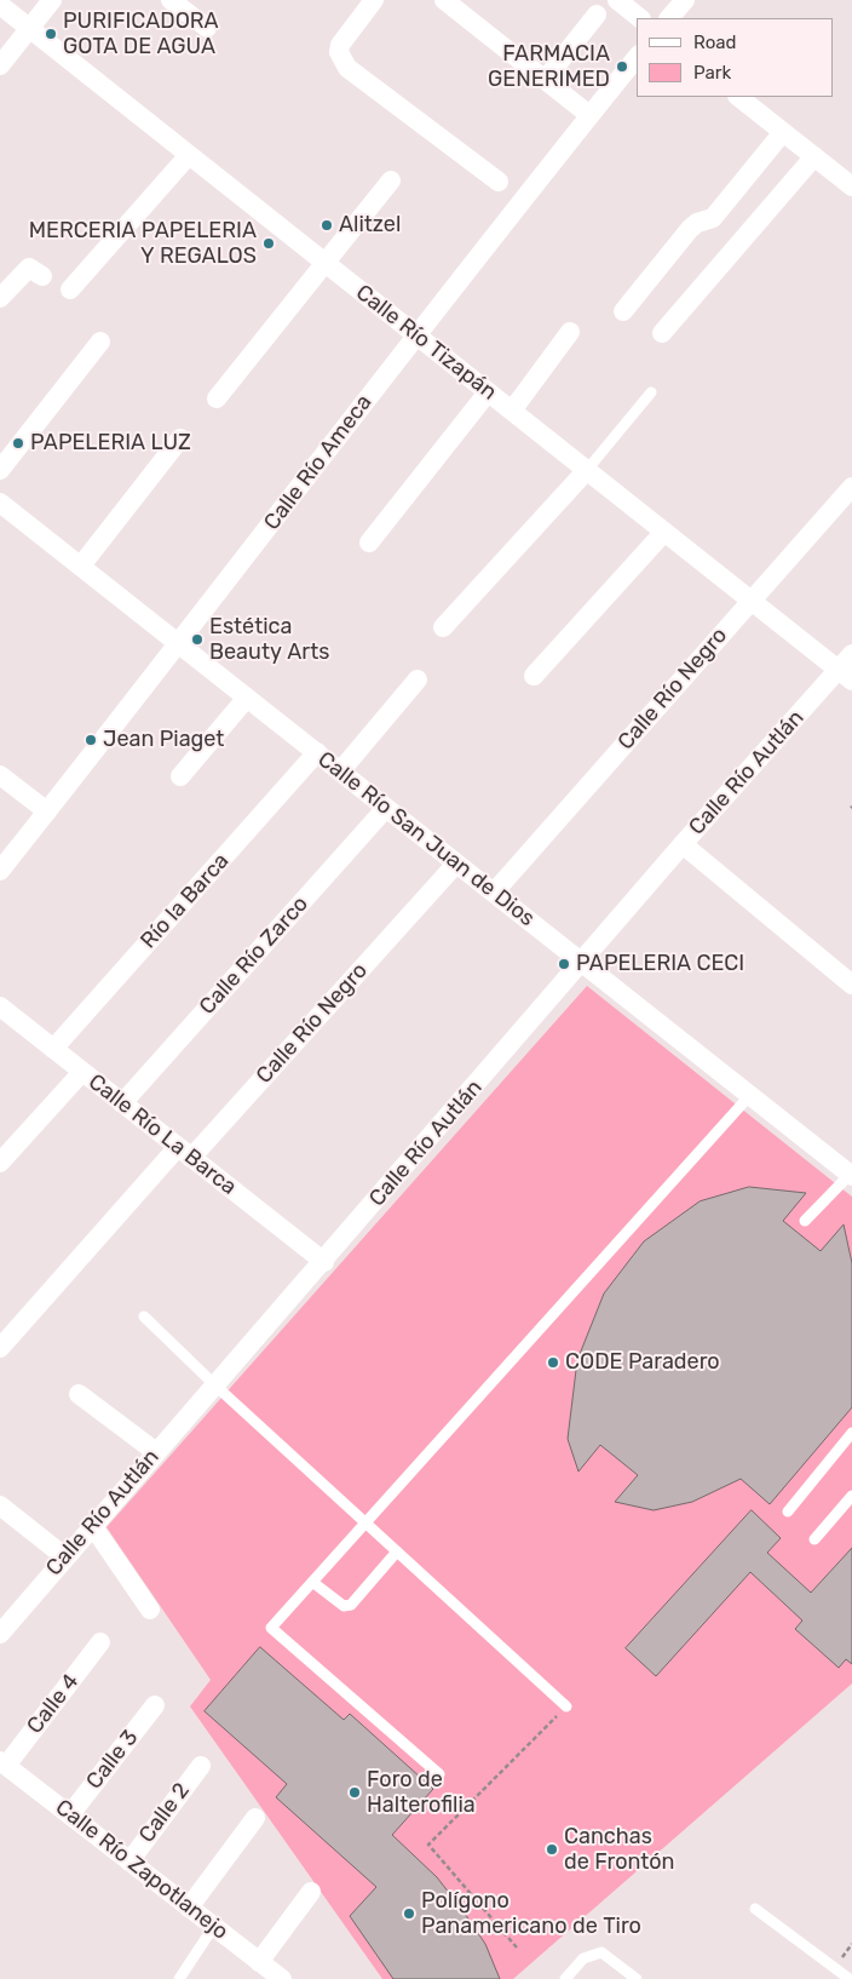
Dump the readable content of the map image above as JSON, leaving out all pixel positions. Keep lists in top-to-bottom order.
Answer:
{
  "streets": {
    "street": [
      "Calle Río Tizapán",
      "Calle Río Ameca",
      "Calle Río Negro",
      "Calle Río Autlán",
      "Calle Río San Juan de Dios",
      "Río la Barca",
      "Calle Río Zarco",
      "Calle Río La Barca",
      "Calle 4",
      "Calle 3",
      "Calle 2",
      "Calle Río Zapotlanejo"
    ]
  },
  "crossings": [
    ["Calle Río Tizapán", "Calle Río Ameca"],
    ["Calle Río Tizapán", "Calle Río Negro"],
    ["Calle Río Tizapán", "Calle Río Autlán"],
    ["Calle Río Ameca", "Calle Río San Juan de Dios"],
    ["Calle Río Negro", "Calle Río San Juan de Dios"],
    ["Calle Río Negro", "Calle Río La Barca"],
    ["Calle Río Autlán", "Calle Río San Juan de Dios"],
    ["Calle Río Autlán", "Calle Río La Barca"],
    ["Calle Río San Juan de Dios", "Río la Barca"],
    ["Calle Río San Juan de Dios", "Calle Río Zarco"],
    ["Río la Barca", "Calle Río La Barca"],
    ["Calle Río Zarco", "Calle Río La Barca"],
    ["Calle 4", "Calle Río Zapotlanejo"],
    ["Calle 3", "Calle Río Zapotlanejo"],
    ["Calle 2", "Calle Río Zapotlanejo"]
  ],
  "places": [
    "PURIFICADORA GOTA DE AGUA",
    "FARMACIA GENERIMED",
    "Alitzel",
    "MERCERIA PAPELERIA Y REGALOS",
    "PAPELERIA LUZ",
    "Estética Beauty Arts",
    "Jean Piaget",
    "PAPELERIA CECI",
    "CODE Paradero",
    "Foro de Halterofilia",
    "Canchas de Frontón",
    "Polígono Panamericano de Tiro"
  ],
  "legend": ["Road", "Park"]
}
